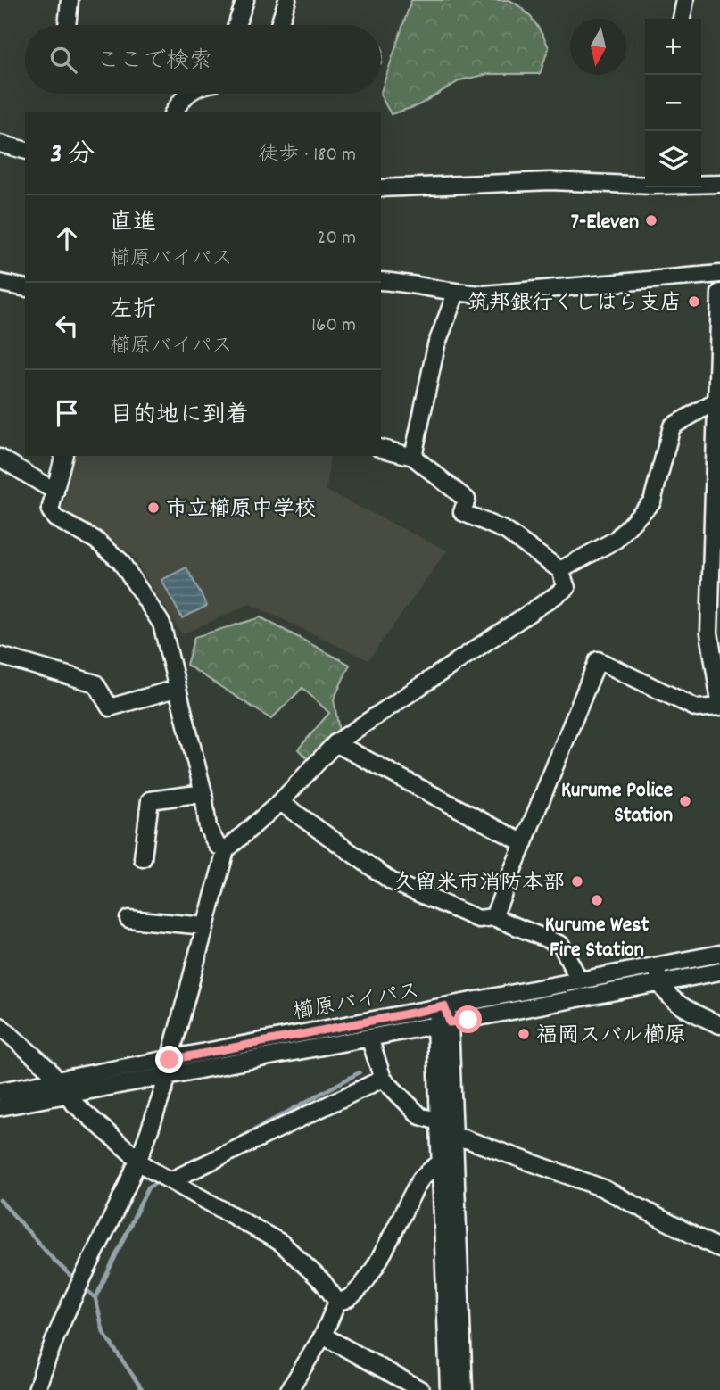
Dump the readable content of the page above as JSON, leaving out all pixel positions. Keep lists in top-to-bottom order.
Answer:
{
  "streets": {
    "street": ["櫛原バイパス"]
  },
  "places": [
    "7-Eleven",
    "筑邦銀行くしはら支店",
    "市立櫛原中学校",
    "Kurume Police Station",
    "久留米市消防本部",
    "Kurume West Fire Station",
    "福岡スバル櫛原"
  ],
  "north": "bottom",
  "page": {
    "map_buttons": ["+", "−"],
    "search": "ここで検索",
    "heading": ["3 分", "徒歩 · 180 m"],
    "list": [
      ["直進", "櫛原バイパス", "20 m"],
      ["左折", "櫛原バイパス", "160 m"],
      "目的地に到着"
    ]
  }
}
